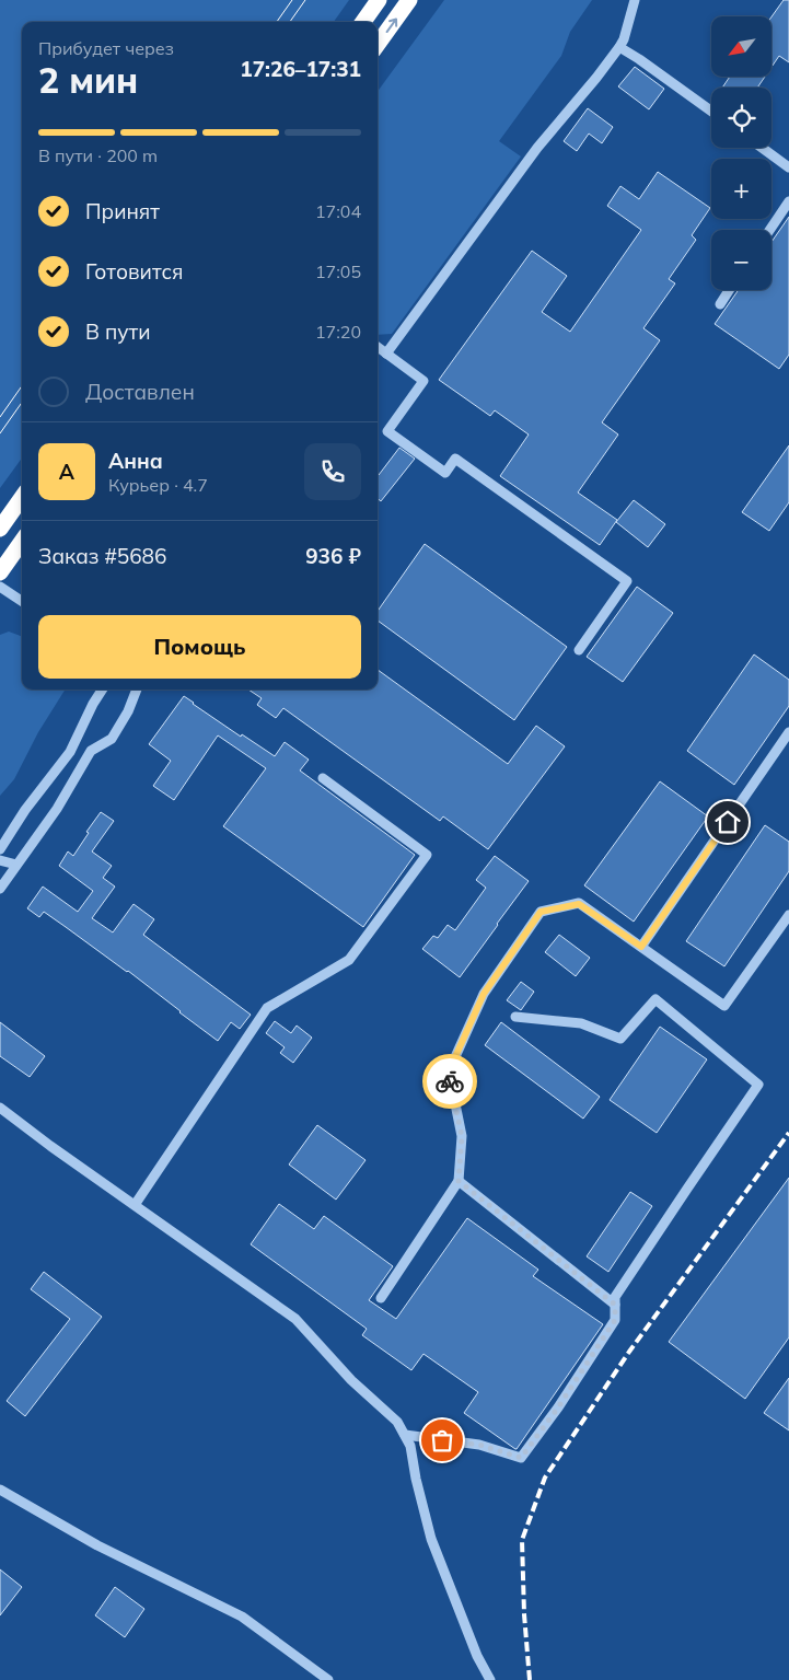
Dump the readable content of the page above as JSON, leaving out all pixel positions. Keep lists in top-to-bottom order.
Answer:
{
  "north": "bottom left",
  "page": {
    "map_buttons": ["+", "−"],
    "heading": ["2 мин", "Прибудет через", "17:26–17:31"],
    "panel": [
      "Анна",
      "Курьер · 4.7",
      "Заказ #5686",
      "936 ₽"
    ],
    "bar": "В пути · 200 m",
    "list": [
      ["Принят", "17:04"],
      ["Готовится", "17:05"],
      ["В пути", "17:20"],
      "Доставлен"
    ],
    "round": "А",
    "buttons": "Помощь"
  }
}
